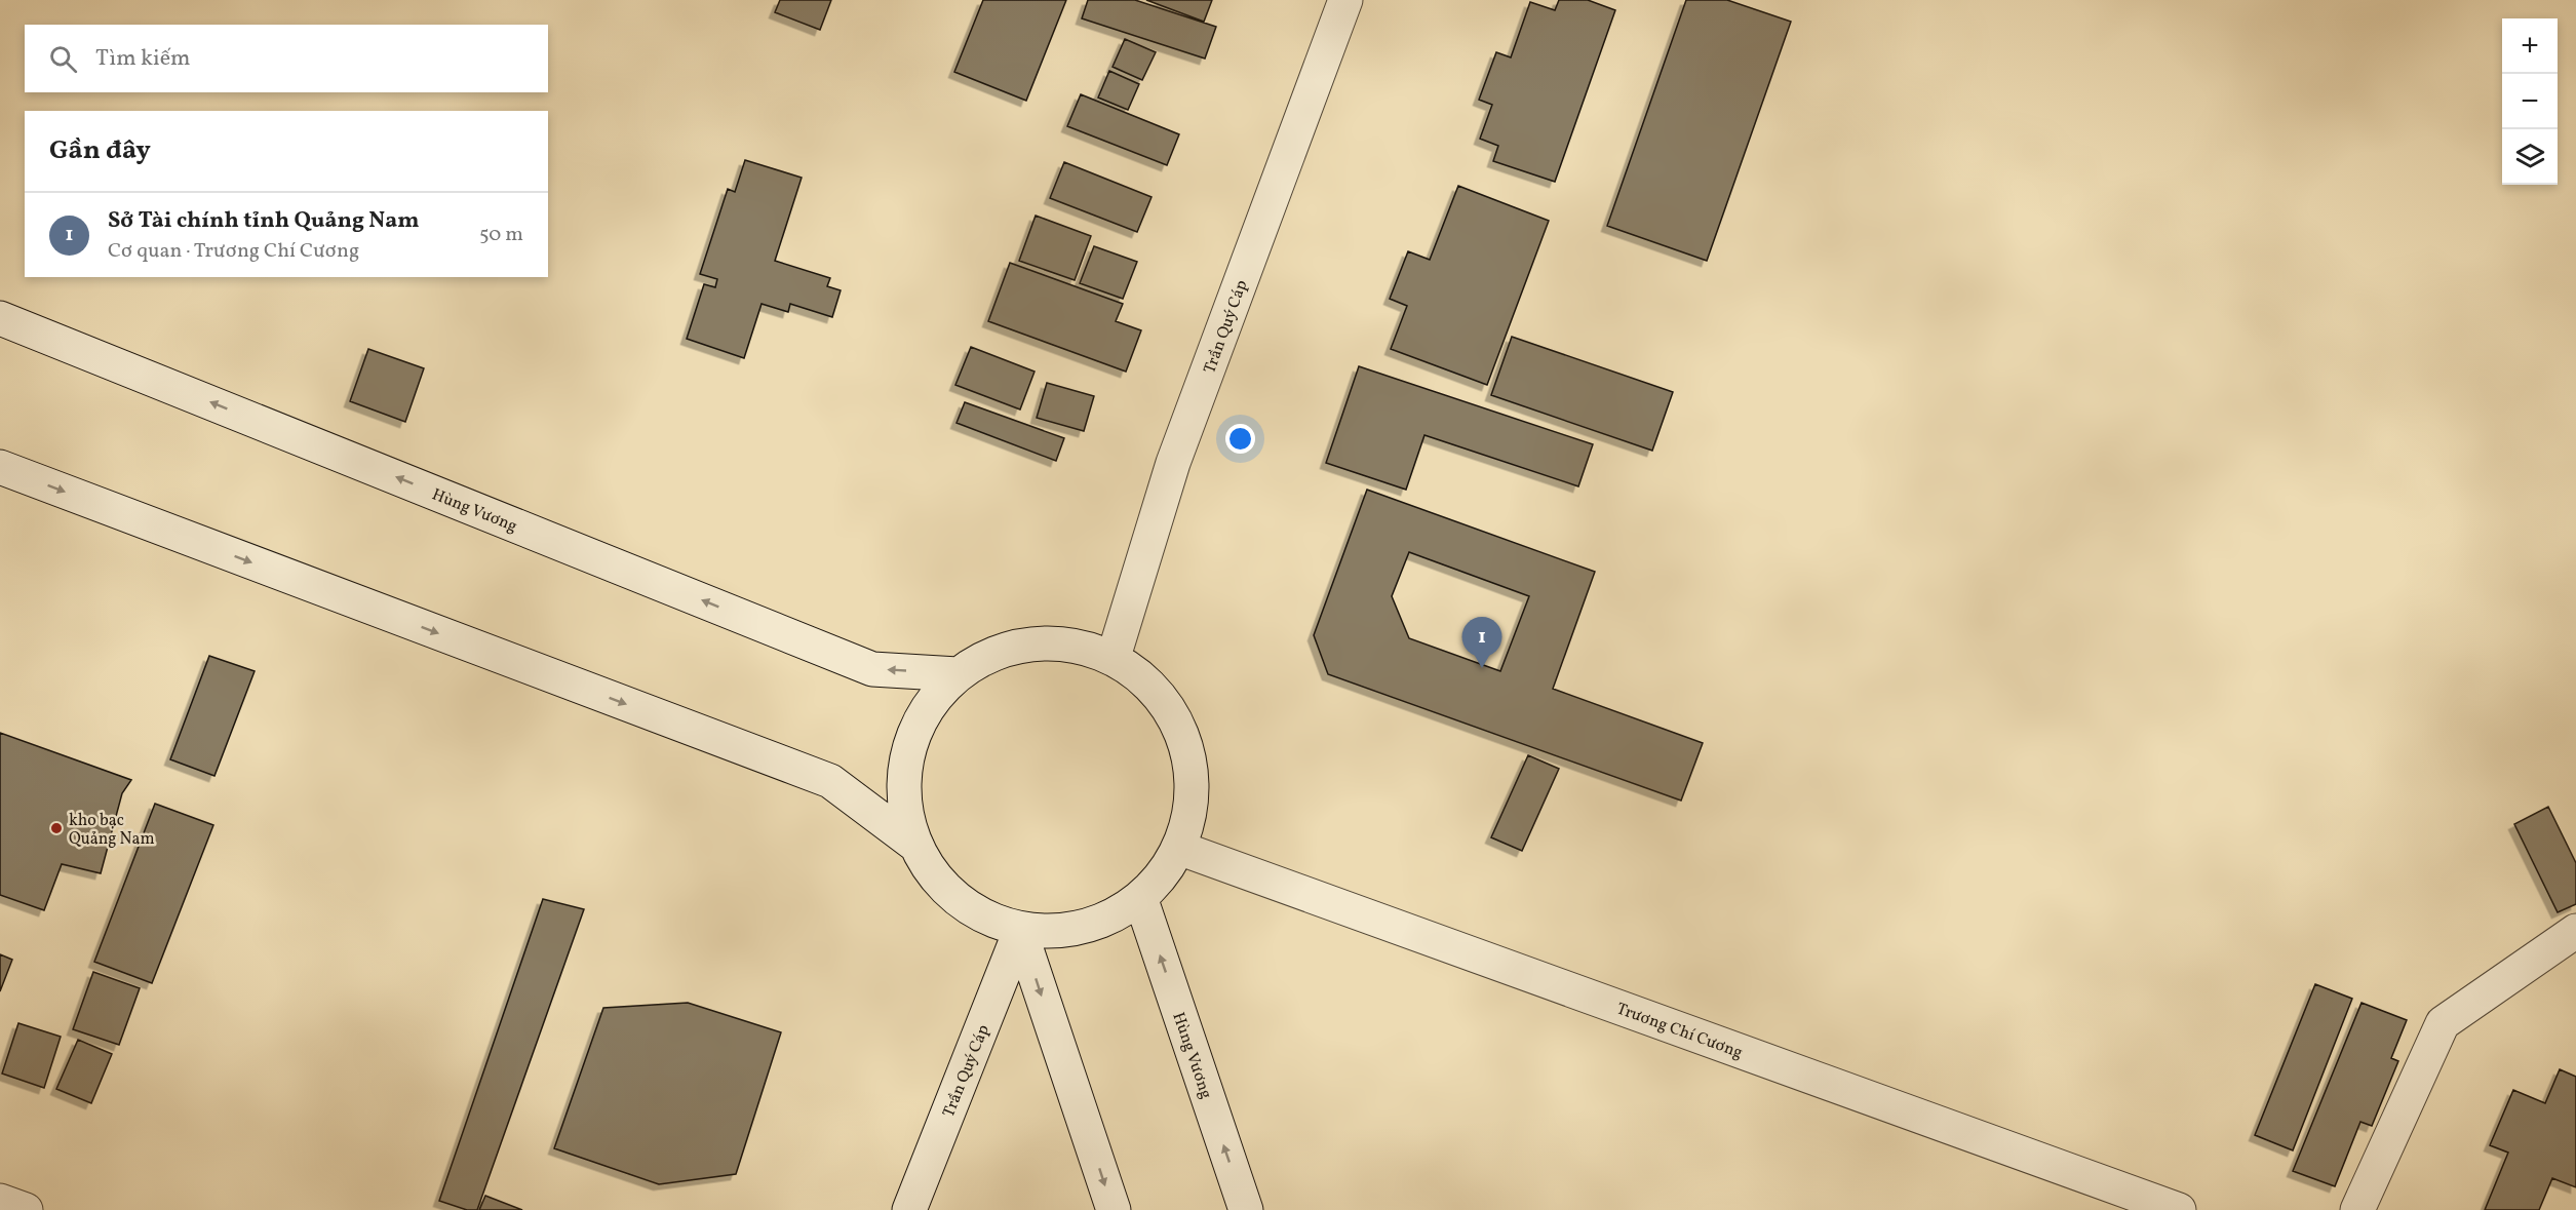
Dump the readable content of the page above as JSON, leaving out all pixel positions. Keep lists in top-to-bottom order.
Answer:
{
  "streets": {
    "main road": ["Trần Quý Cáp", "Hùng Vương", "Trương Chí Cương"]
  },
  "places": ["kho bạc Quảng Nam"],
  "page": {
    "map_buttons": ["+", "−"],
    "search": "Tìm kiếm",
    "heading": "Gần đây",
    "list": [
      {
        "mark": "1",
        "name": "Sở Tài chính tỉnh Quảng Nam",
        "note": "Cơ quan · Trương Chí Cương",
        "value": "50 m"
      }
    ],
    "pins": "1"
  }
}
